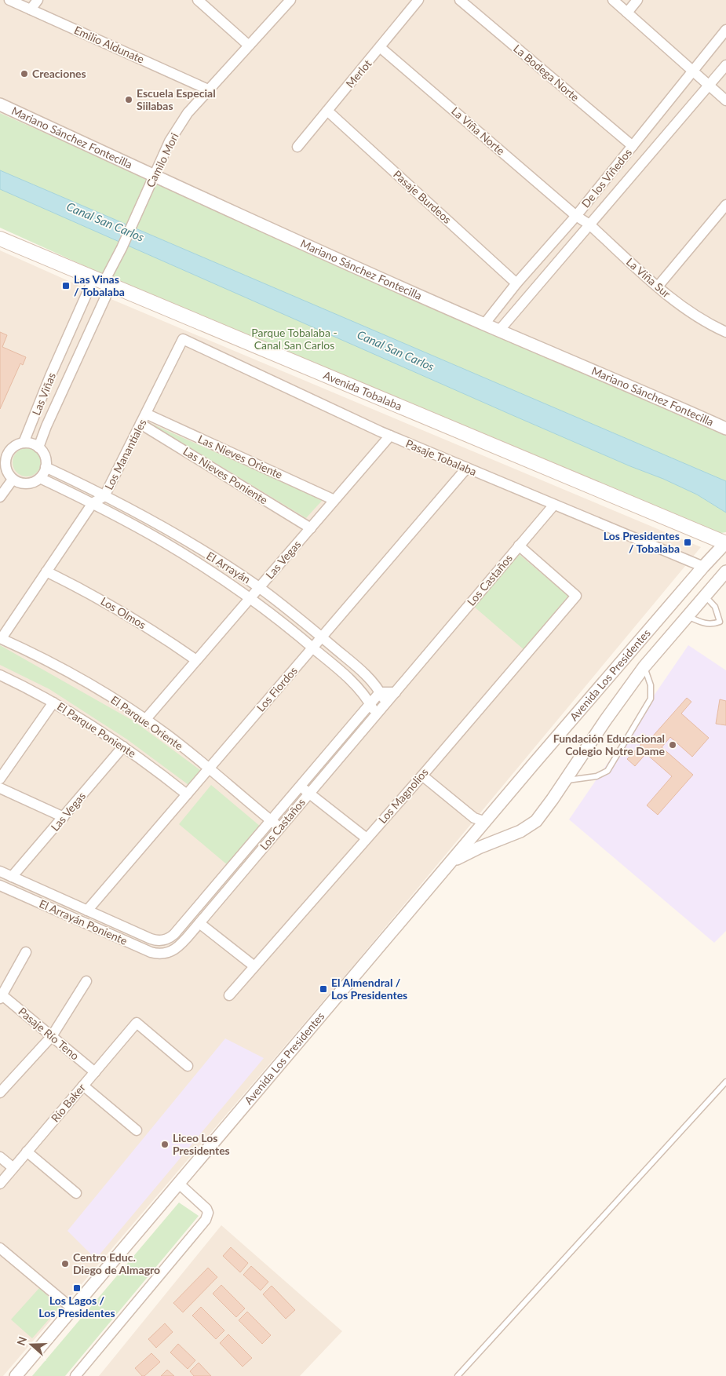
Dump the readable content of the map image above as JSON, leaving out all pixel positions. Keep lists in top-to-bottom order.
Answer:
{
  "streets": {
    "main road": ["Avenida Tobalaba"],
    "street": [
      "Emilio Aldunate",
      "La Bodega Norte",
      "Merlot",
      "La Viña Norte",
      "Mariano Sánchez Fontecilla",
      "Camilo Mori",
      "De los Viñedos",
      "Pasaje Burdeos",
      "La Viña Sur",
      "Las Viñas",
      "Los Manantiales",
      "Las Nieves Oriente",
      "Pasaje Tobalaba",
      "Las Nieves Poniente",
      "Las Vegas",
      "El Arrayán",
      "Los Castaños",
      "Los Olmos",
      "Avenida Los Presidentes",
      "Los Fiordos",
      "El Parque Oriente",
      "El Parque Poniente",
      "Los Magnolios",
      "El Arrayán Poniente",
      "Pasaje Río Teno",
      "Río Baker"
    ]
  },
  "crossings": [
    ["Emilio Aldunate", "Camilo Mori"],
    ["La Bodega Norte", "De los Viñedos"],
    ["Merlot", "La Viña Norte"],
    ["Merlot", "Pasaje Burdeos"],
    ["La Viña Norte", "De los Viñedos"],
    ["La Viña Norte", "La Viña Sur"],
    ["Mariano Sánchez Fontecilla", "Camilo Mori"],
    ["Mariano Sánchez Fontecilla", "De los Viñedos"],
    ["Camilo Mori", "Avenida Tobalaba"],
    ["Camilo Mori", "Las Viñas"],
    ["De los Viñedos", "Pasaje Burdeos"],
    ["De los Viñedos", "La Viña Sur"],
    ["Avenida Tobalaba", "Las Viñas"],
    ["Avenida Tobalaba", "Avenida Los Presidentes"],
    ["Las Viñas", "El Arrayán"],
    ["Los Manantiales", "Las Nieves Oriente"],
    ["Los Manantiales", "Pasaje Tobalaba"],
    ["Los Manantiales", "Las Nieves Poniente"],
    ["Los Manantiales", "El Arrayán"],
    ["Los Manantiales", "Los Olmos"],
    ["Los Manantiales", "El Parque Oriente"],
    ["Las Nieves Oriente", "Las Vegas"],
    ["Pasaje Tobalaba", "Las Vegas"],
    ["Pasaje Tobalaba", "Los Castaños"],
    ["Pasaje Tobalaba", "Avenida Los Presidentes"],
    ["Pasaje Tobalaba", "Los Fiordos"],
    ["Las Nieves Poniente", "Las Vegas"],
    ["Las Vegas", "El Arrayán"],
    ["Las Vegas", "Los Olmos"],
    ["Las Vegas", "El Parque Oriente"],
    ["Las Vegas", "El Parque Poniente"],
    ["Las Vegas", "El Arrayán Poniente"],
    ["El Arrayán", "Los Castaños"],
    ["El Arrayán", "Los Fiordos"],
    ["Los Castaños", "El Parque Oriente"],
    ["Los Castaños", "Los Magnolios"],
    ["Los Castaños", "El Arrayán Poniente"],
    ["Los Fiordos", "El Parque Oriente"],
    ["Los Fiordos", "El Parque Poniente"],
    ["Los Fiordos", "El Arrayán Poniente"],
    ["Pasaje Río Teno", "Río Baker"]
  ],
  "water": ["Canal San Carlos"],
  "parks": ["Parque Tobalaba - Canal San Carlos"],
  "places": {
    "other": [
      "Creaciones",
      "Escuela Especial Siilabas",
      "Fundación Educacional Colegio Notre Dame",
      "Liceo Los Presidentes",
      "Centro Educ. Diego de Almagro"
    ],
    "transit": [
      "Las Vinas / Tobalaba",
      "Los Presidentes / Tobalaba",
      "El Almendral / Los Presidentes",
      "Los Lagos / Los Presidentes"
    ]
  },
  "north": "left"
}
